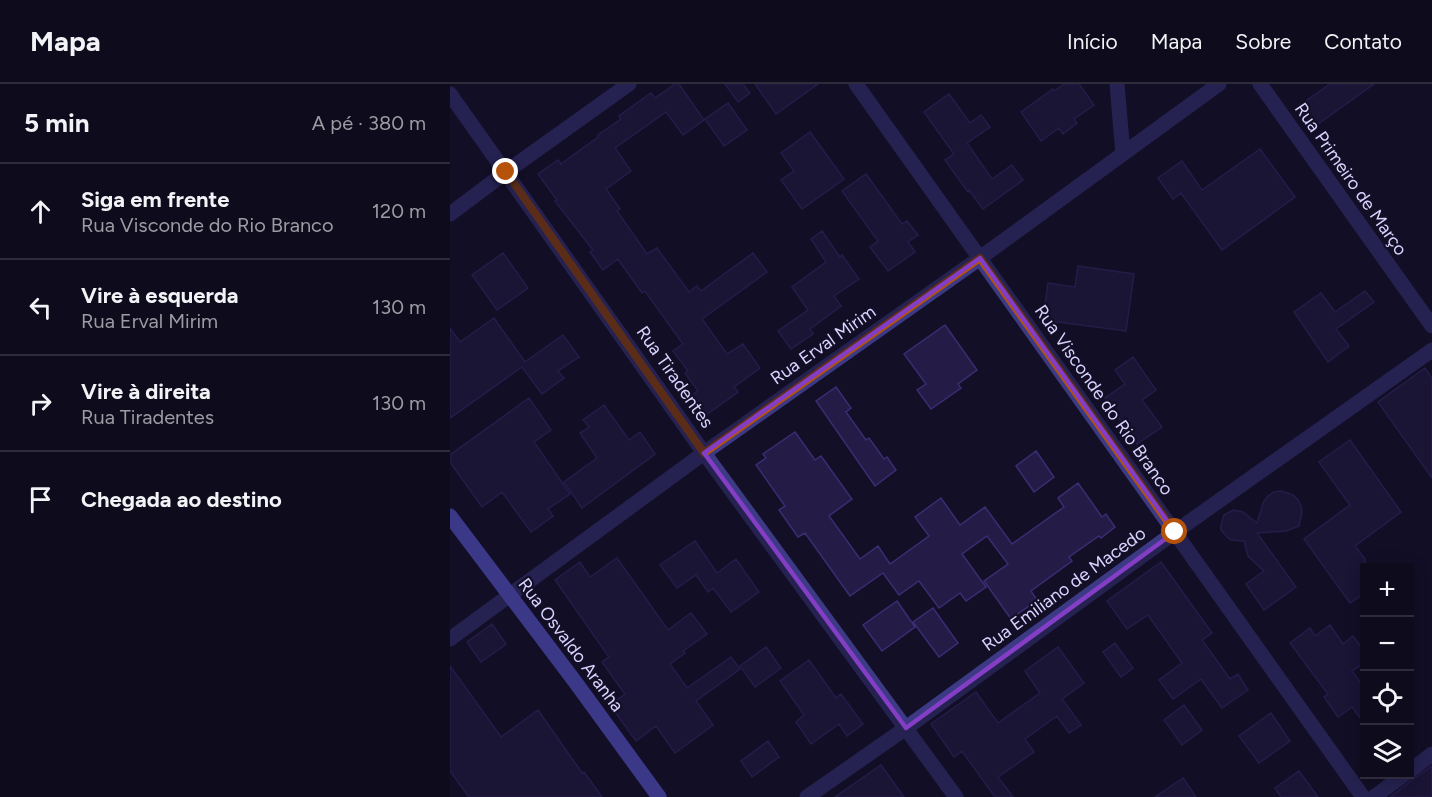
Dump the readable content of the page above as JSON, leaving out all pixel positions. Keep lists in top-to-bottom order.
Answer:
{
  "streets": {
    "main road": ["Rua Osvaldo Aranha"],
    "street": [
      "Rua Primeiro de Março",
      "Rua Erval Mirim",
      "Rua Tiradentes",
      "Rua Visconde do Rio Branco",
      "Rua Emiliano de Macedo"
    ]
  },
  "crossings": [
    ["Rua Erval Mirim", "Rua Tiradentes"],
    ["Rua Erval Mirim", "Rua Visconde do Rio Branco"],
    ["Rua Erval Mirim", "Rua Osvaldo Aranha"],
    ["Rua Tiradentes", "Rua Emiliano de Macedo"],
    ["Rua Visconde do Rio Branco", "Rua Emiliano de Macedo"]
  ],
  "page": {
    "header": "Mapa",
    "nav": [
      "Início",
      "Mapa",
      "Sobre",
      "Contato"
    ],
    "heading": ["5 min", "A pé · 380 m"],
    "list": [
      ["Siga em frente", "Rua Visconde do Rio Branco", "120 m"],
      ["Vire à esquerda", "Rua Erval Mirim", "130 m"],
      ["Vire à direita", "Rua Tiradentes", "130 m"],
      "Chegada ao destino"
    ],
    "map_buttons": ["+", "−"]
  }
}
